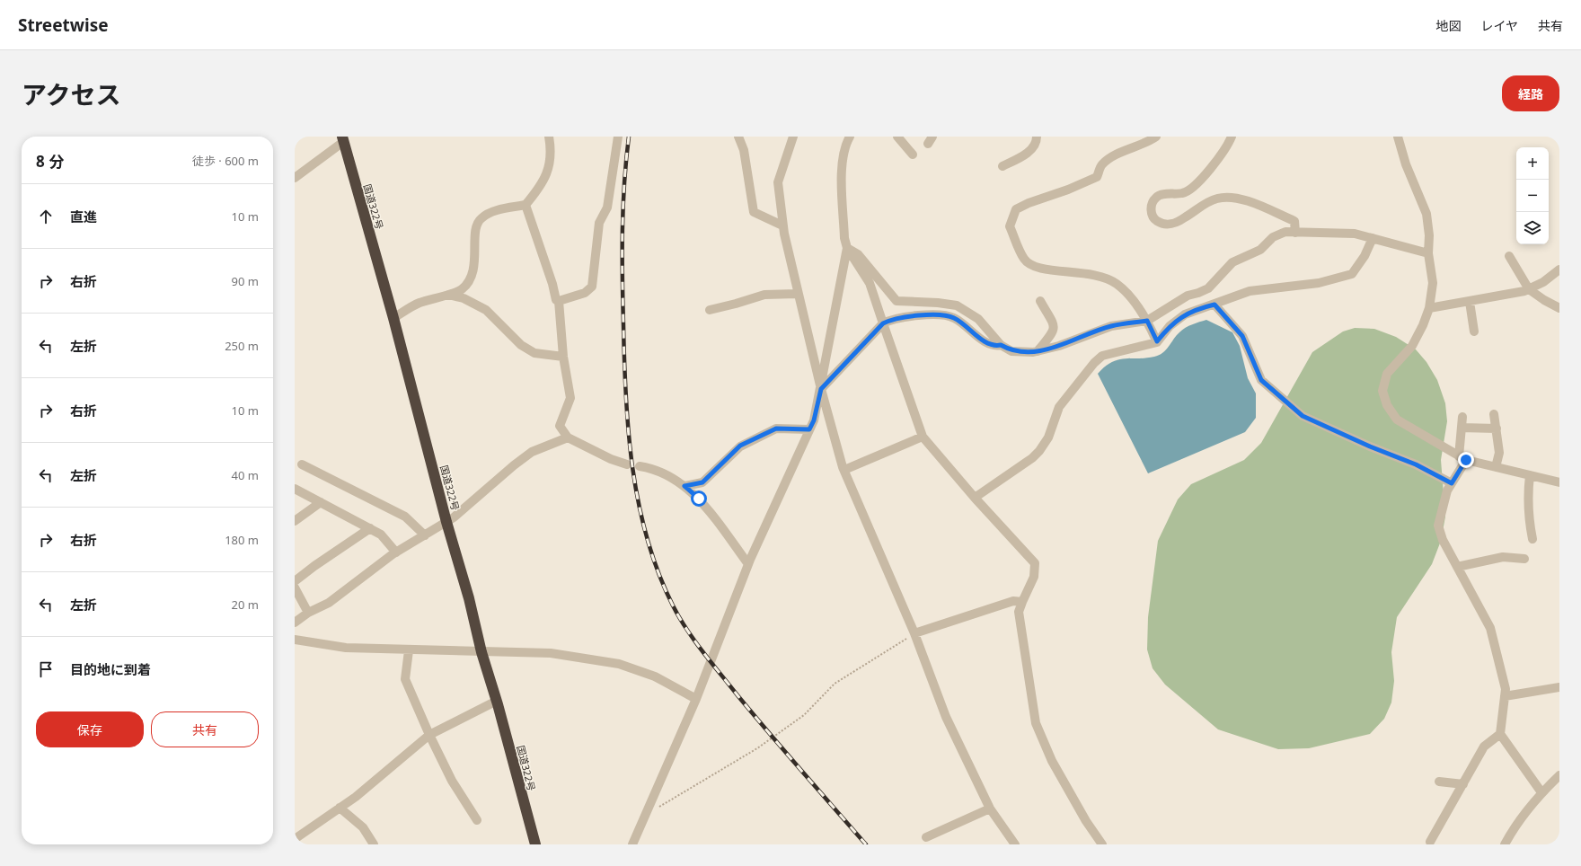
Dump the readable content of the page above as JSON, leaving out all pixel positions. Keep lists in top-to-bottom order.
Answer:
{
  "streets": {
    "highway": ["国道322号"]
  },
  "page": {
    "header": "Streetwise",
    "nav": ["地図", "レイヤ", "共有"],
    "title": "アクセス",
    "buttons": [
      "経路",
      ["保存", "共有"]
    ],
    "heading": ["8 分", "徒歩 · 600 m"],
    "map_buttons": ["+", "−"],
    "list": [
      ["直進", "10 m"],
      ["右折", "90 m"],
      ["左折", "250 m"],
      ["右折", "10 m"],
      ["左折", "40 m"],
      ["右折", "180 m"],
      ["左折", "20 m"],
      "目的地に到着"
    ]
  }
}
